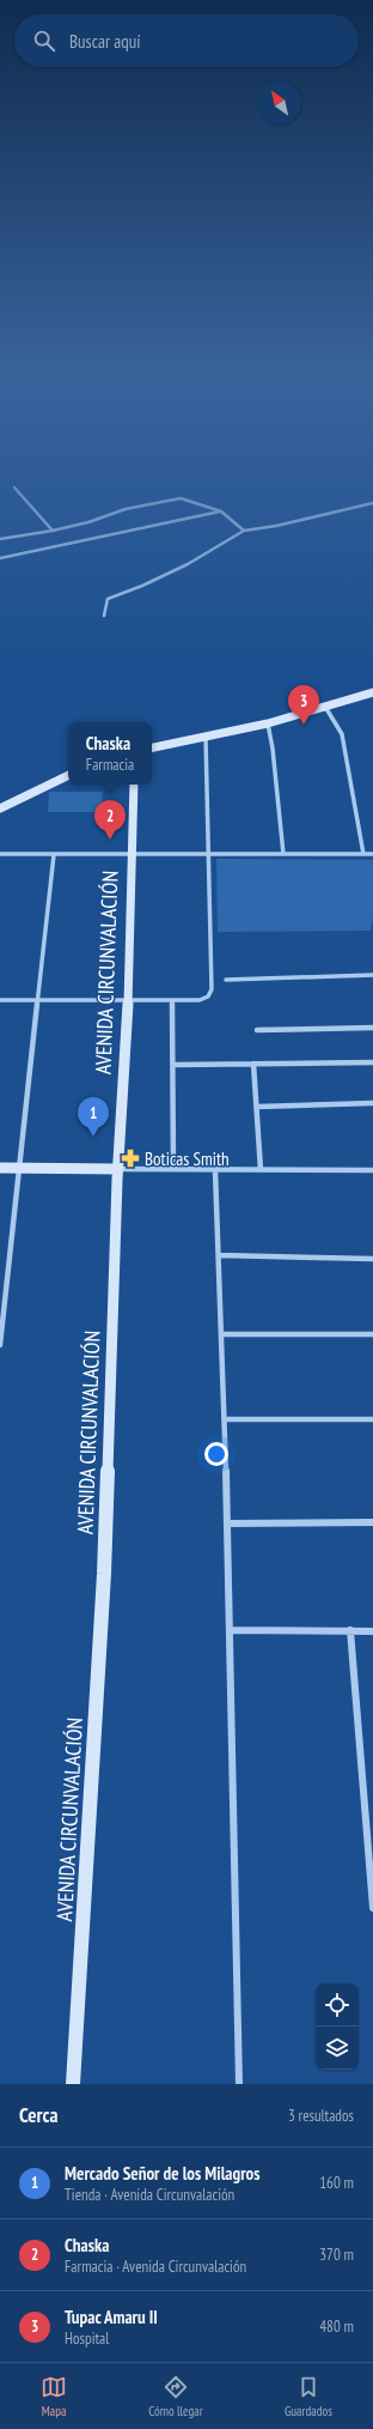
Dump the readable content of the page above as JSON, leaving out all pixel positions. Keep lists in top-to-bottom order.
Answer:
{
  "streets": {
    "street": ["AVENIDA CIRCUNVALACIÓN"]
  },
  "places": {
    "pharmacy": ["Boticas Smith"]
  },
  "north": "top left",
  "page": {
    "search": "Buscar aquí",
    "pins": ["3", "2", "1"],
    "popup": ["Chaska", "Farmacia"],
    "heading": ["Cerca", "3 resultados"],
    "list": [
      {
        "mark": "1",
        "name": "Mercado Señor de los Milagros",
        "note": "Tienda · Avenida Circunvalación",
        "value": "160 m"
      },
      {
        "mark": "2",
        "name": "Chaska",
        "note": "Farmacia · Avenida Circunvalación",
        "value": "370 m"
      },
      {
        "mark": "3",
        "name": "Tupac Amaru II",
        "note": "Hospital",
        "value": "480 m"
      }
    ],
    "nav": ["Mapa", "Cómo llegar", "Guardados"]
  }
}
